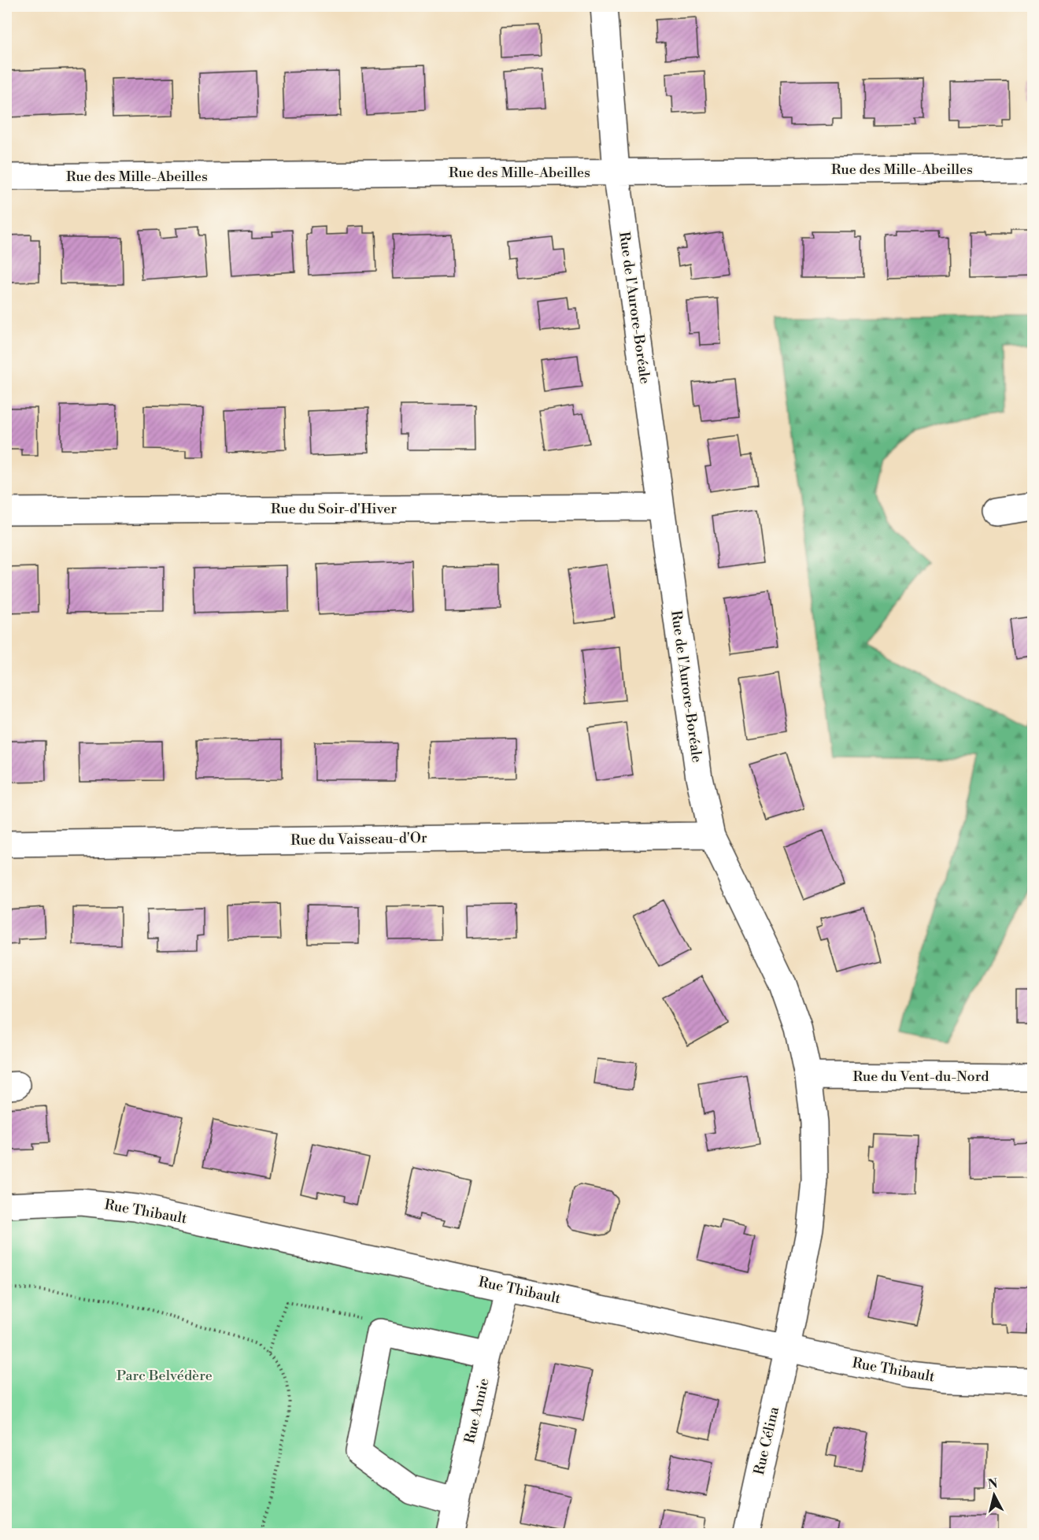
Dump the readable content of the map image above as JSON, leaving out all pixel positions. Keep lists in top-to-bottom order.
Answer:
{
  "streets": {
    "street": [
      "Rue des Mille-Abeilles",
      "Rue de l'Aurore-Boréale",
      "Rue du Soir-d'Hiver",
      "Rue du Vaisseau-d'Or",
      "Rue du Vent-du-Nord",
      "Rue Thibault",
      "Rue Annie",
      "Rue Célina"
    ]
  },
  "crossings": [
    ["Rue des Mille-Abeilles", "Rue de l'Aurore-Boréale"],
    ["Rue de l'Aurore-Boréale", "Rue du Soir-d'Hiver"],
    ["Rue de l'Aurore-Boréale", "Rue du Vaisseau-d'Or"],
    ["Rue de l'Aurore-Boréale", "Rue du Vent-du-Nord"],
    ["Rue de l'Aurore-Boréale", "Rue Thibault"],
    ["Rue de l'Aurore-Boréale", "Rue Célina"],
    ["Rue Thibault", "Rue Annie"],
    ["Rue Thibault", "Rue Célina"]
  ],
  "parks": ["Parc Belvédère"],
  "north": "top"
}
